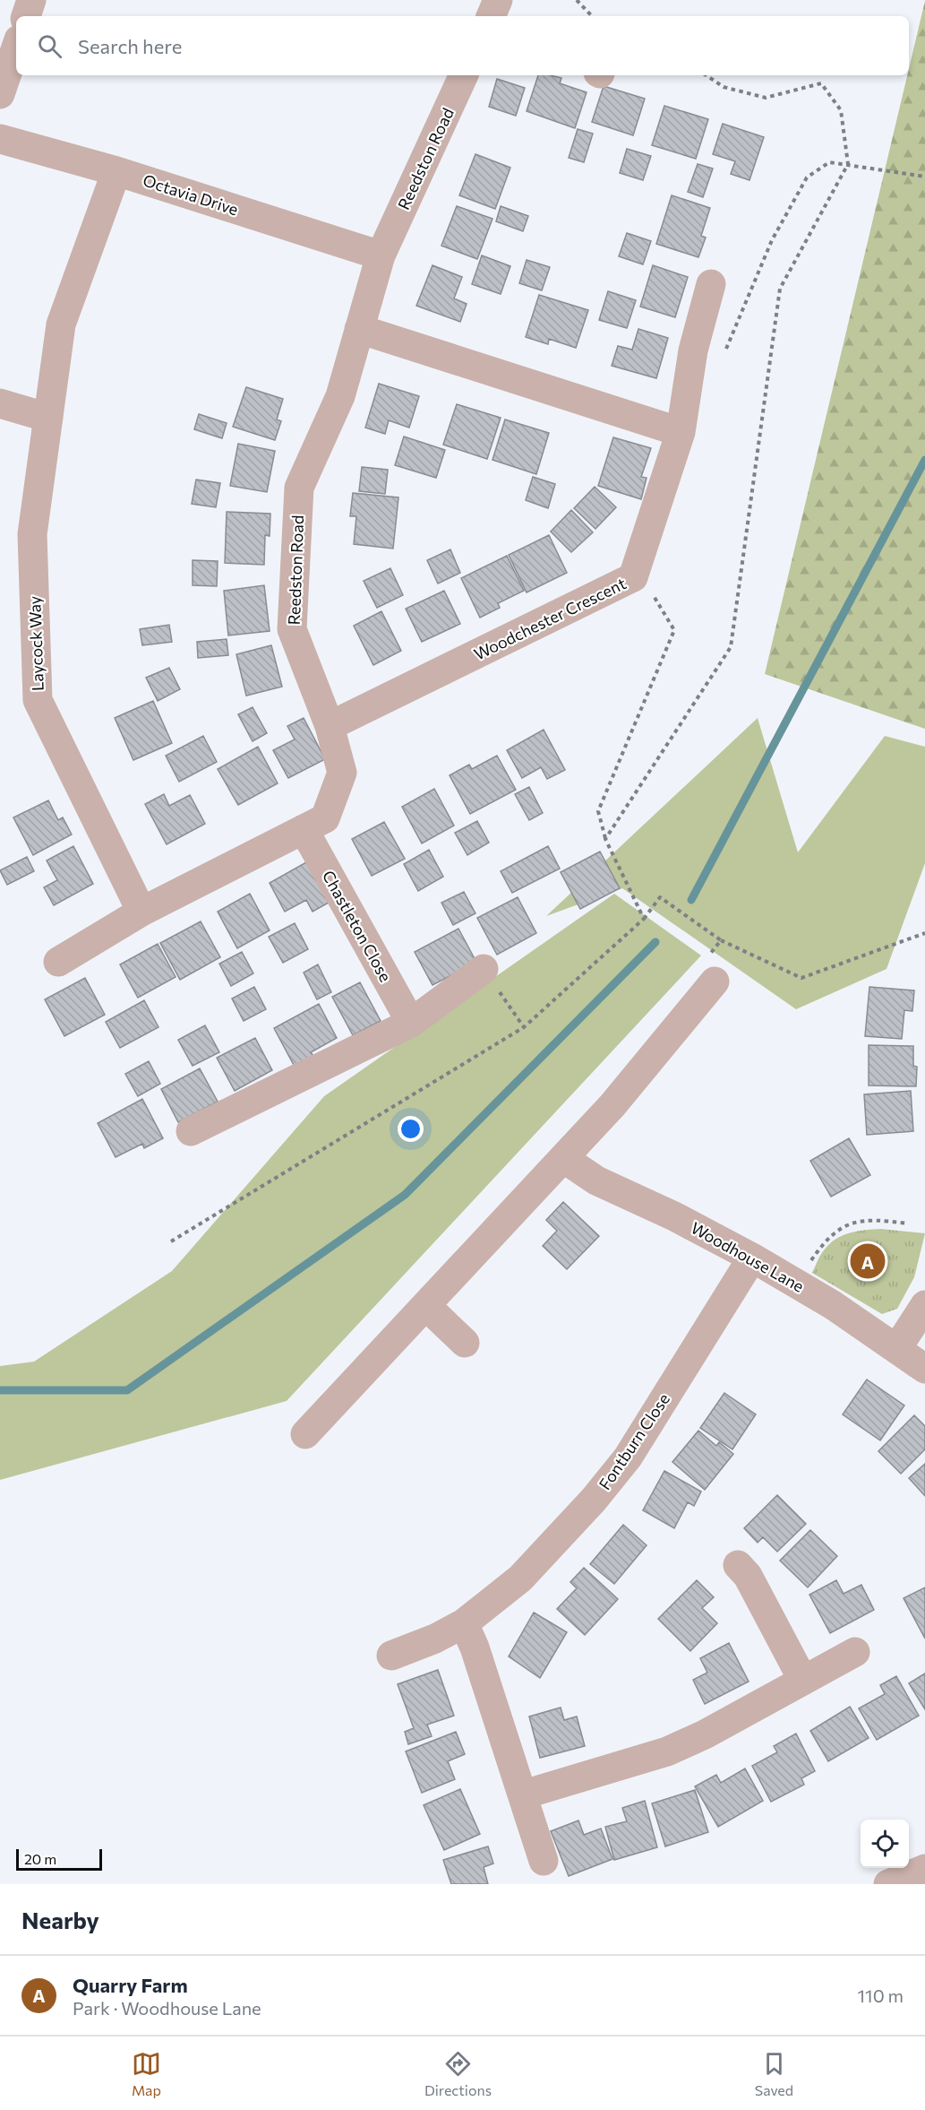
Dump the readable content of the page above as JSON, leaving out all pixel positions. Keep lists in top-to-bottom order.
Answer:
{
  "streets": {
    "street": [
      "Reedston Road",
      "Octavia Drive",
      "Woodchester Crescent",
      "Laycock Way",
      "Chastleton Close",
      "Woodhouse Lane",
      "Fontburn Close"
    ]
  },
  "crossings": [
    ["Reedston Road", "Octavia Drive"],
    ["Reedston Road", "Woodchester Crescent"],
    ["Reedston Road", "Laycock Way"],
    ["Reedston Road", "Chastleton Close"],
    ["Octavia Drive", "Laycock Way"],
    ["Woodhouse Lane", "Fontburn Close"]
  ],
  "scale_bar": "20 m",
  "page": {
    "search": "Search here",
    "pins": "A",
    "scale": "20 m",
    "heading": "Nearby",
    "list": [
      {
        "mark": "A",
        "name": "Quarry Farm",
        "note": "Park · Woodhouse Lane",
        "value": "110 m"
      }
    ],
    "nav": ["Map", "Directions", "Saved"]
  }
}
